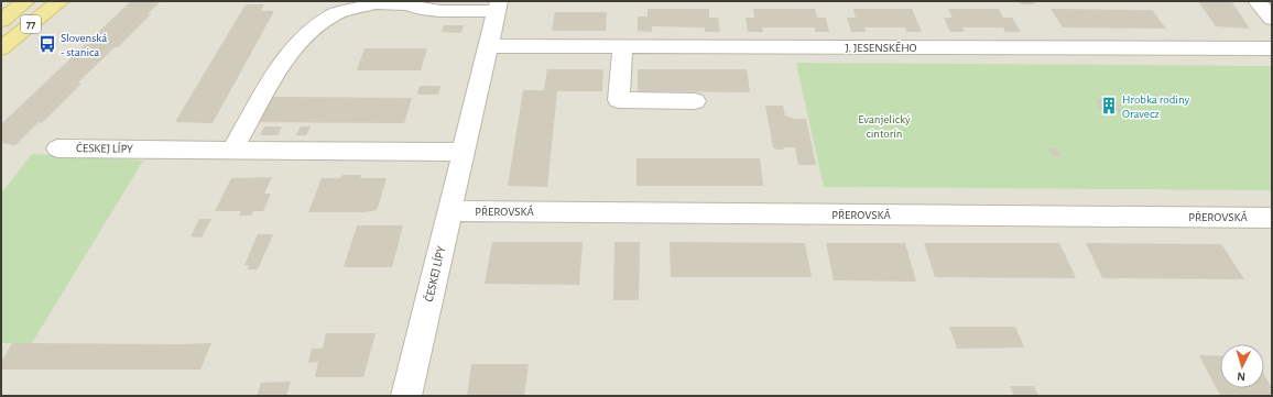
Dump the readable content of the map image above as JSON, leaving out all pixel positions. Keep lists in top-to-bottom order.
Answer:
{
  "streets": {
    "main road": ["77"],
    "street": ["J. JESENSKÉHO", "ČESKEJ LÍPY", "PŘEROVSKÁ"]
  },
  "crossings": [
    ["J. JESENSKÉHO", "ČESKEJ LÍPY"],
    ["ČESKEJ LÍPY", "PŘEROVSKÁ"]
  ],
  "parks": ["Evanjelický cintorín"],
  "places": {
    "bus stop": ["Slovenská - stanica"],
    "building": ["Hrobka rodiny Oravecz"]
  },
  "north": "bottom"
}
